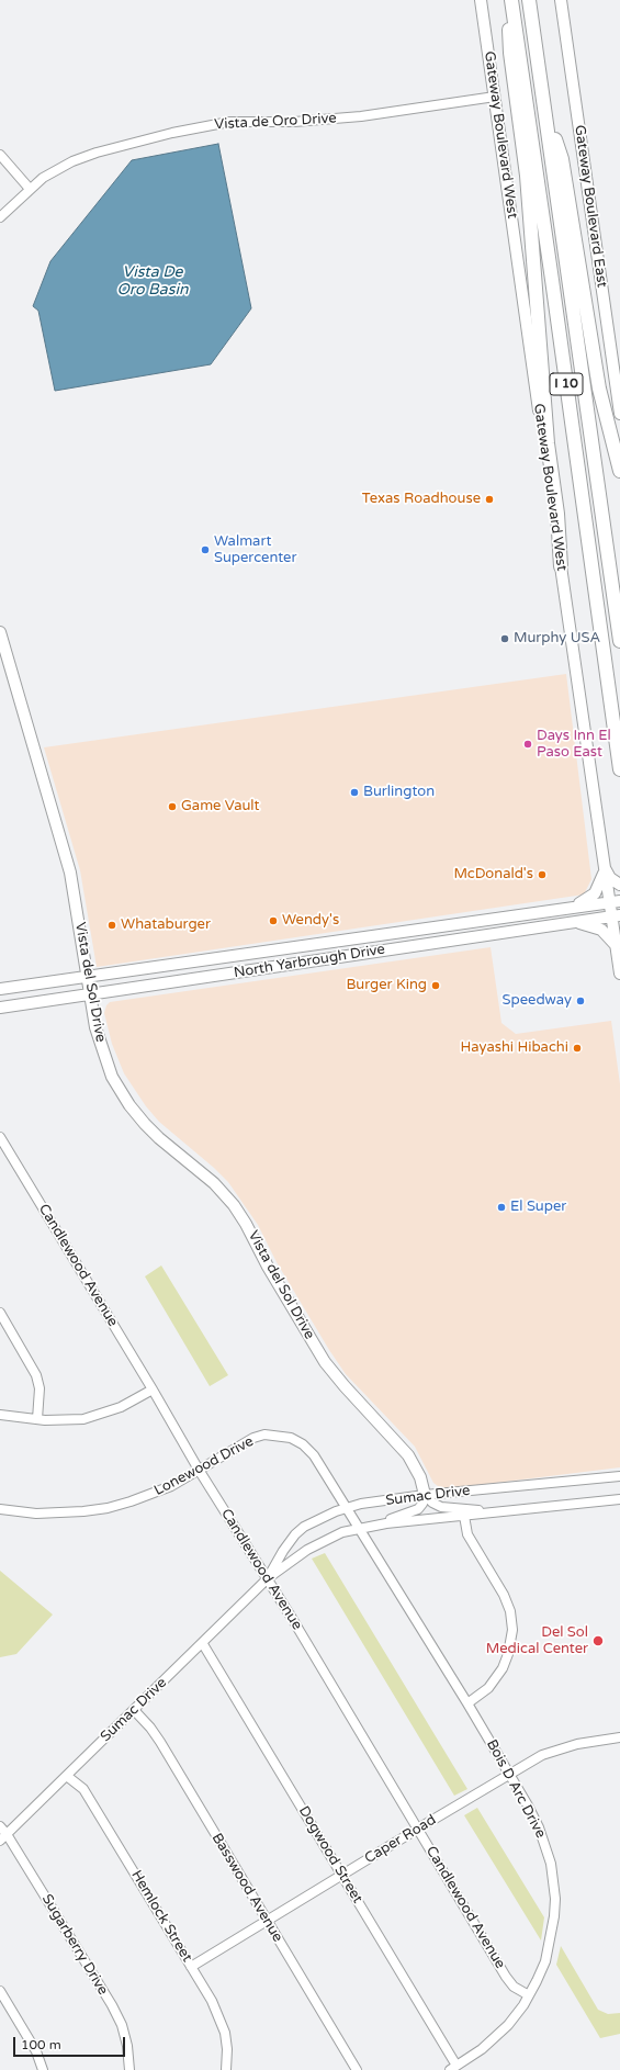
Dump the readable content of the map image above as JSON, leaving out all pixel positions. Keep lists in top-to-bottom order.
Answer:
{
  "streets": {
    "highway": ["I 10"],
    "main road": [
      "Gateway Boulevard West",
      "Gateway Boulevard East",
      "North Yarbrough Drive",
      "Vista del Sol Drive"
    ],
    "street": [
      "Vista de Oro Drive",
      "Candlewood Avenue",
      "Lonewood Drive",
      "Sumac Drive",
      "Bois D Arc Drive",
      "Caper Road",
      "Dogwood Street",
      "Basswood Avenue",
      "Hemlock Street",
      "Sugarberry Drive"
    ]
  },
  "crossings": [
    ["Vista de Oro Drive", "Gateway Boulevard West"],
    ["Gateway Boulevard West", "North Yarbrough Drive"],
    ["North Yarbrough Drive", "Vista del Sol Drive"],
    ["Vista del Sol Drive", "Sumac Drive"],
    ["Candlewood Avenue", "Lonewood Drive"],
    ["Candlewood Avenue", "Sumac Drive"],
    ["Candlewood Avenue", "Bois D Arc Drive"],
    ["Candlewood Avenue", "Caper Road"],
    ["Lonewood Drive", "Sumac Drive"],
    ["Lonewood Drive", "Bois D Arc Drive"],
    ["Sumac Drive", "Bois D Arc Drive"],
    ["Sumac Drive", "Dogwood Street"],
    ["Sumac Drive", "Basswood Avenue"],
    ["Sumac Drive", "Hemlock Street"],
    ["Sumac Drive", "Sugarberry Drive"],
    ["Bois D Arc Drive", "Caper Road"],
    ["Bois D Arc Drive", "Dogwood Street"],
    ["Caper Road", "Dogwood Street"],
    ["Caper Road", "Basswood Avenue"],
    ["Caper Road", "Hemlock Street"]
  ],
  "water": ["Vista De Oro Basin"],
  "places": [
    "Texas Roadhouse",
    "Walmart Supercenter",
    "Murphy USA",
    "Days Inn El Paso East",
    "Burlington",
    "Game Vault",
    "McDonald's",
    "Wendy's",
    "Whataburger",
    "Burger King",
    "Speedway",
    "Hayashi Hibachi",
    "El Super",
    "Del Sol Medical Center"
  ],
  "scale_bar": "100 m"
}
